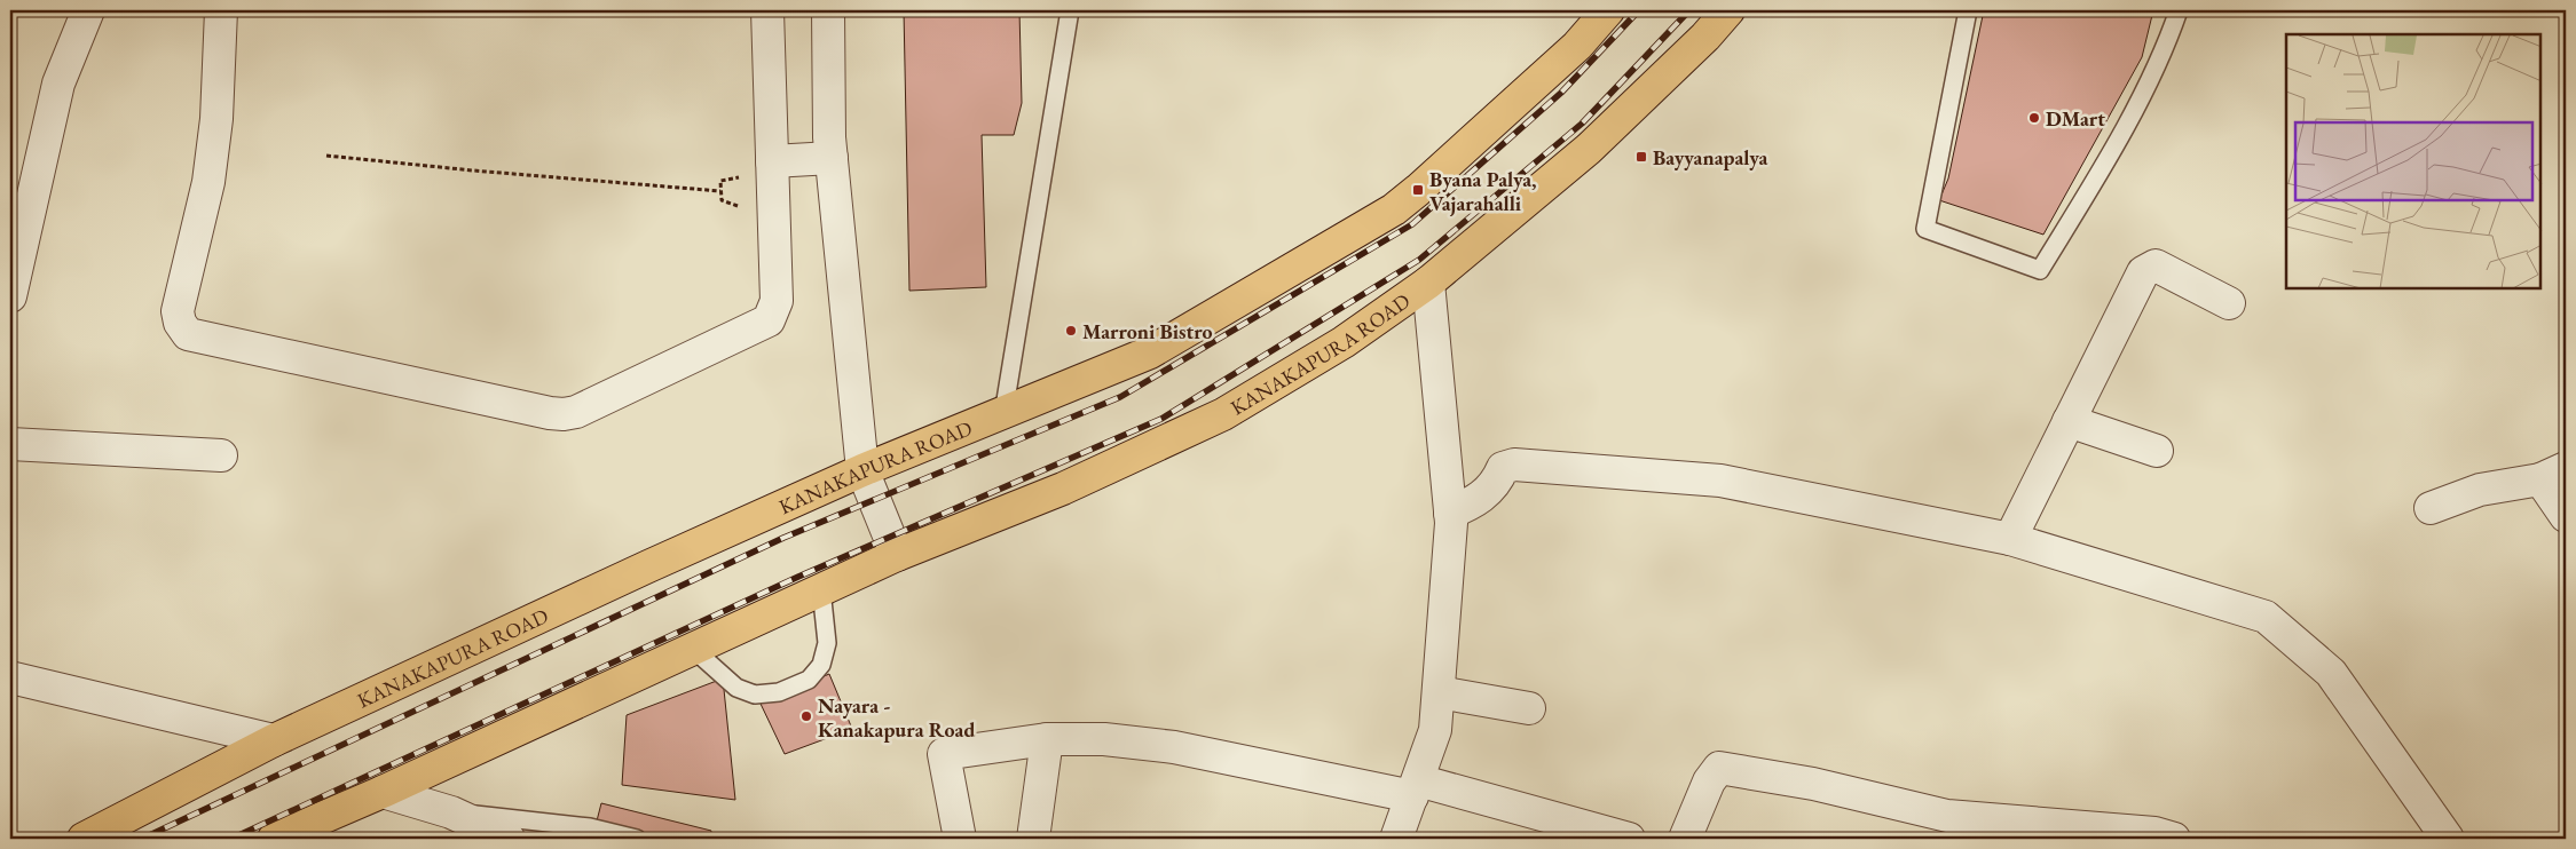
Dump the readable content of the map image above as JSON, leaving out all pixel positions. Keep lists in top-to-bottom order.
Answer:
{
  "streets": {
    "highway": ["KANAKAPURA ROAD"]
  },
  "places": {
    "other": ["DMart", "Marroni Bistro", "Nayara - Kanakapura Road"],
    "transit": ["Bayyanapalya", "Byana Palya, Vajarahalli"]
  }
}
